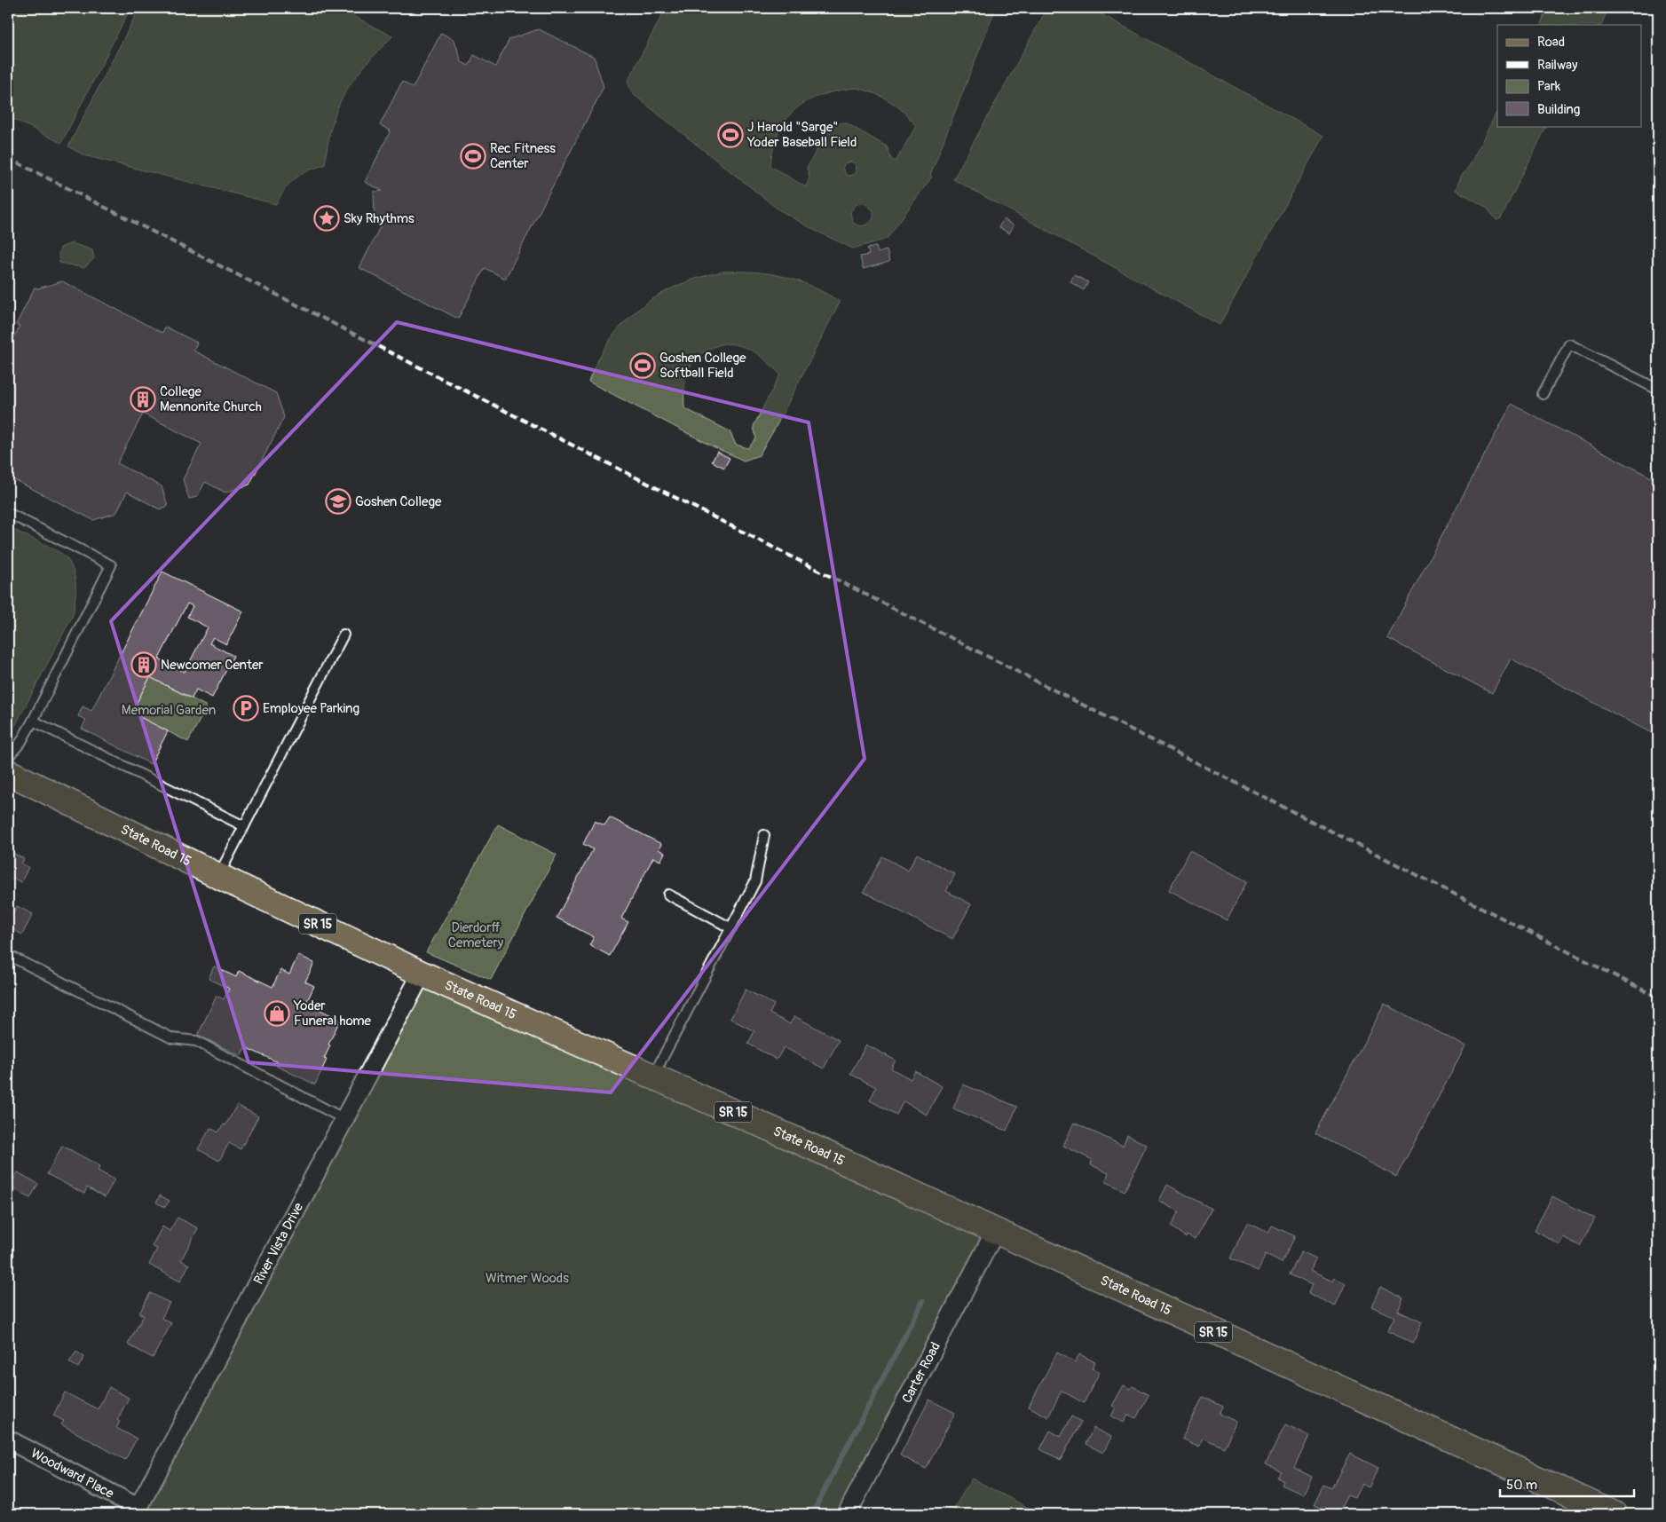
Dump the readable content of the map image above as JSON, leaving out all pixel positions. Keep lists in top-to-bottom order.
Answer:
{
  "streets": {
    "main road": ["State Road 15", "SR 15"],
    "street": ["River Vista Drive", "Carter Road", "Woodward Place"]
  },
  "crossings": [
    ["State Road 15", "River Vista Drive"],
    ["State Road 15", "Carter Road"],
    ["River Vista Drive", "Woodward Place"]
  ],
  "parks": ["Memorial Garden", "Dierdorff Cemetery", "Witmer Woods"],
  "places": {
    "sports": ["J Harold \"Sarge\" Yoder Baseball Field", "Rec Fitness Center", "Goshen College Softball Field"],
    "place": ["Sky Rhythms"],
    "building": ["College Mennonite Church", "Newcomer Center"],
    "school or university": ["Goshen College"],
    "parking": ["Employee Parking"],
    "shop": ["Yoder Funeral home"]
  },
  "legend": [
    "Road",
    "Railway",
    "Park",
    "Building"
  ],
  "scale_bar": "50 m"
}
